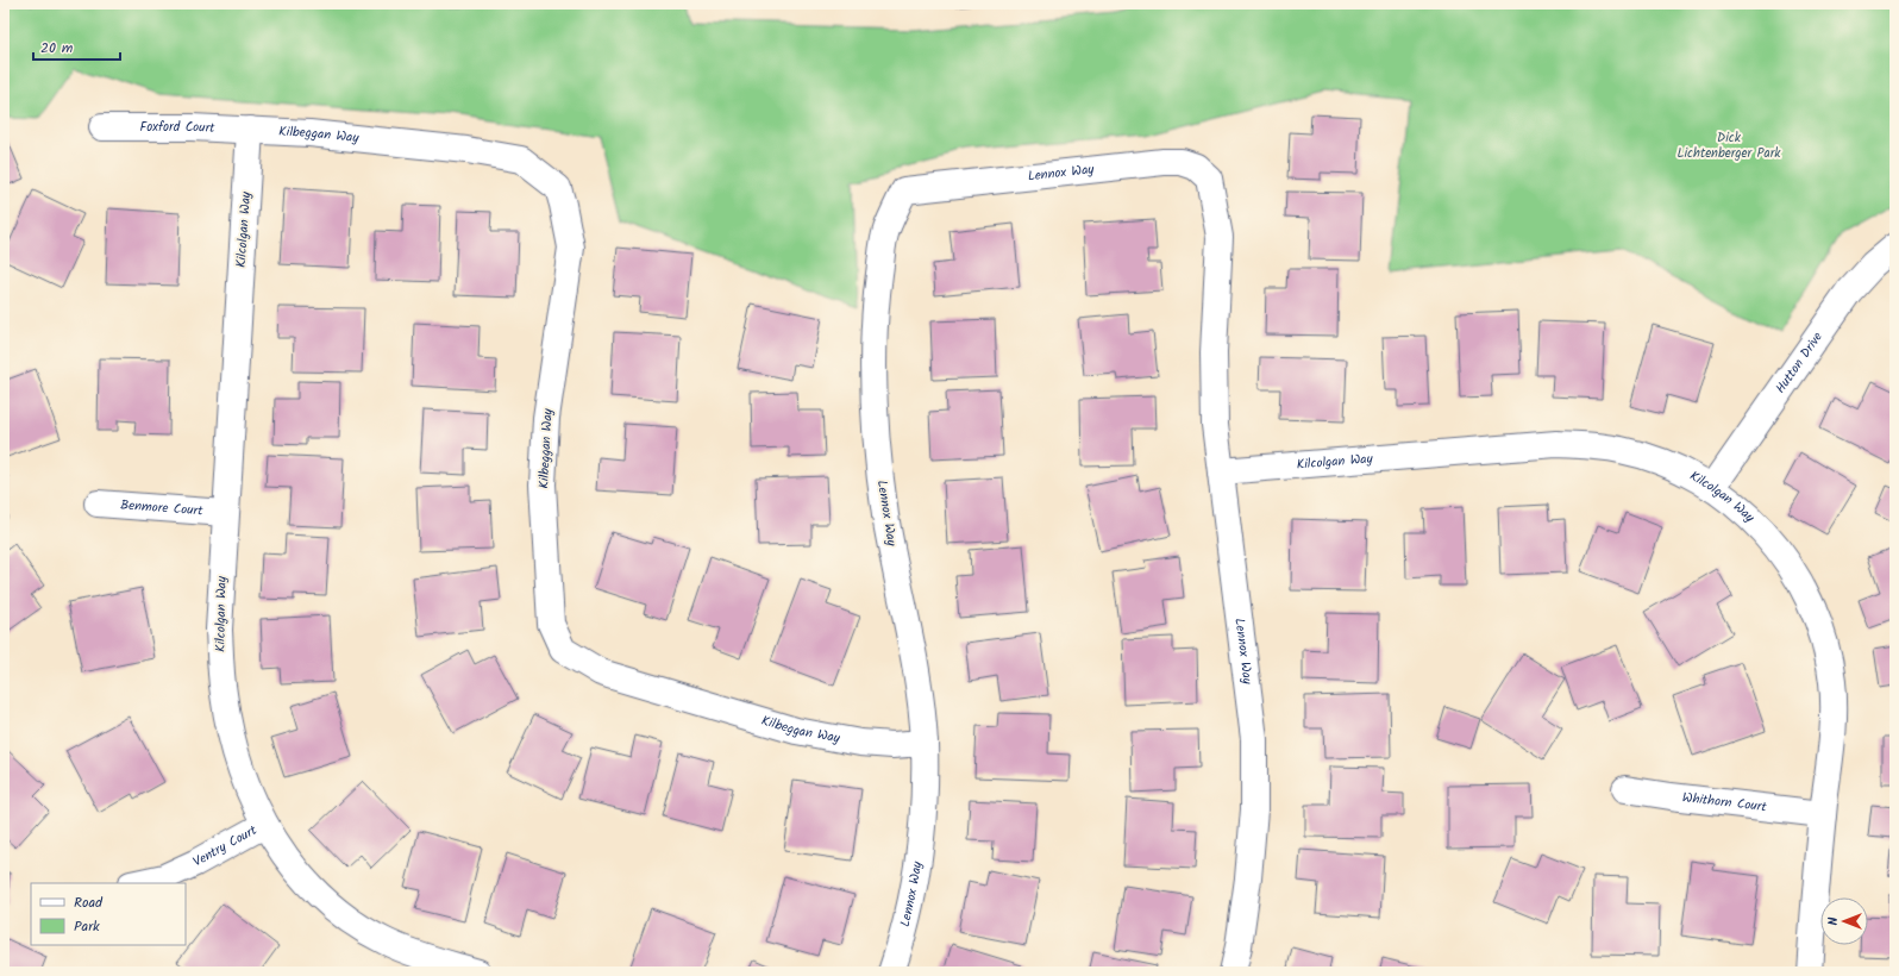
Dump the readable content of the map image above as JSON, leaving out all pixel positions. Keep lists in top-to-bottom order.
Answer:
{
  "streets": {
    "street": [
      "Foxford Court",
      "Kilbeggan Way",
      "Lennox Way",
      "Kilcolgan Way",
      "Hutton Drive",
      "Benmore Court",
      "Whithorn Court",
      "Ventry Court"
    ]
  },
  "crossings": [
    ["Foxford Court", "Kilbeggan Way"],
    ["Foxford Court", "Kilcolgan Way"],
    ["Kilbeggan Way", "Lennox Way"],
    ["Kilbeggan Way", "Kilcolgan Way"],
    ["Lennox Way", "Kilcolgan Way"],
    ["Kilcolgan Way", "Hutton Drive"],
    ["Kilcolgan Way", "Benmore Court"],
    ["Kilcolgan Way", "Whithorn Court"],
    ["Kilcolgan Way", "Ventry Court"]
  ],
  "parks": ["Dick Lichtenberger Park"],
  "legend": ["Road", "Park"],
  "scale_bar": "20 m",
  "north": "left"
}
